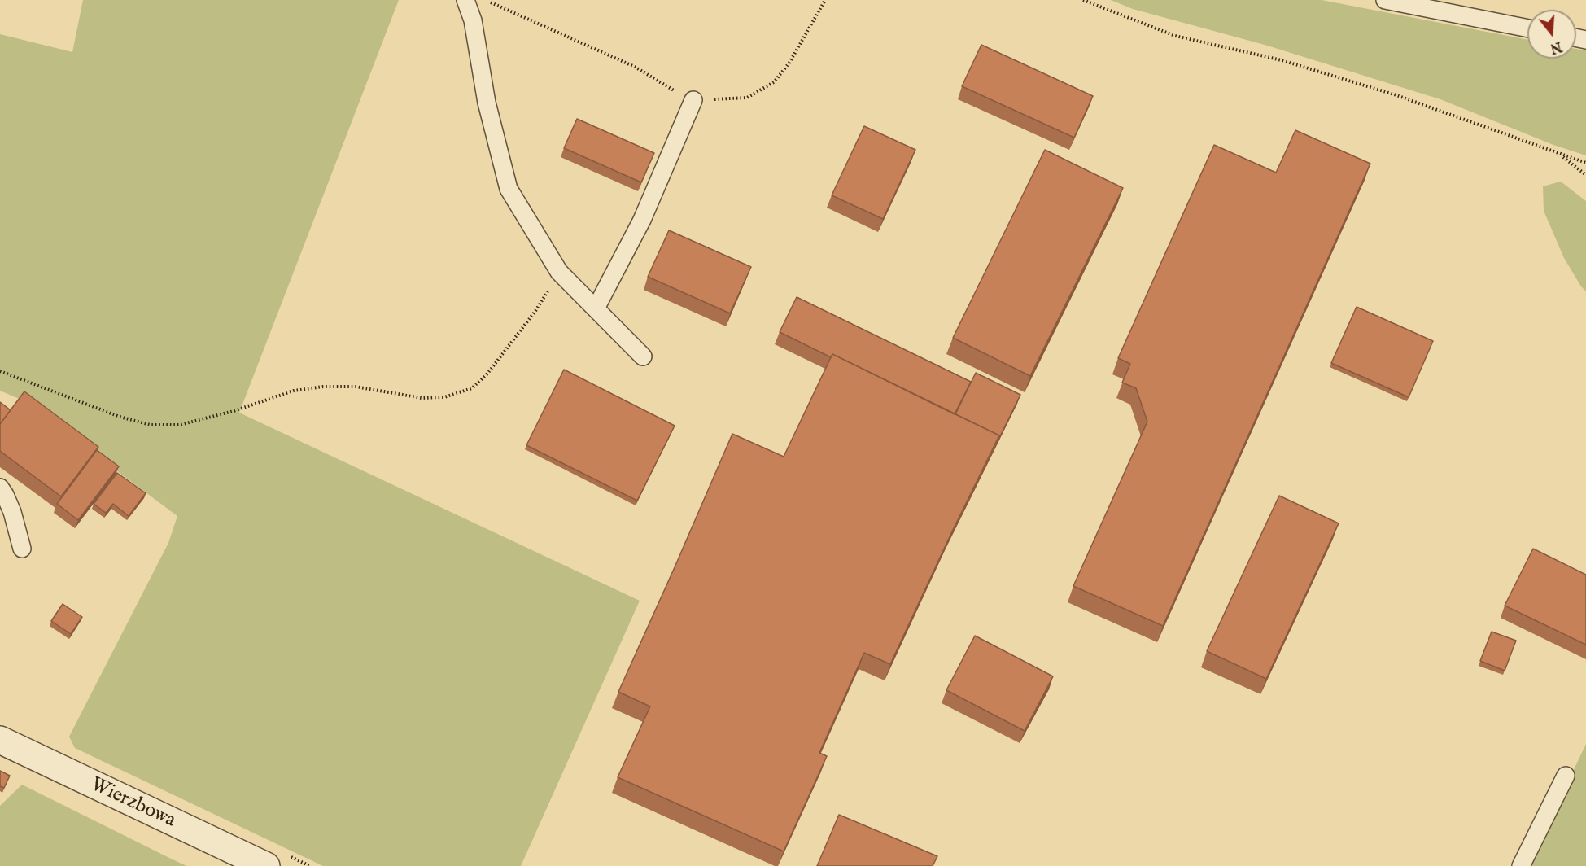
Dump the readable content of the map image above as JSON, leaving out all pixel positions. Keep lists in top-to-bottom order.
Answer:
{
  "streets": {
    "street": ["Wierzbowa"]
  },
  "north": "bottom"
}
